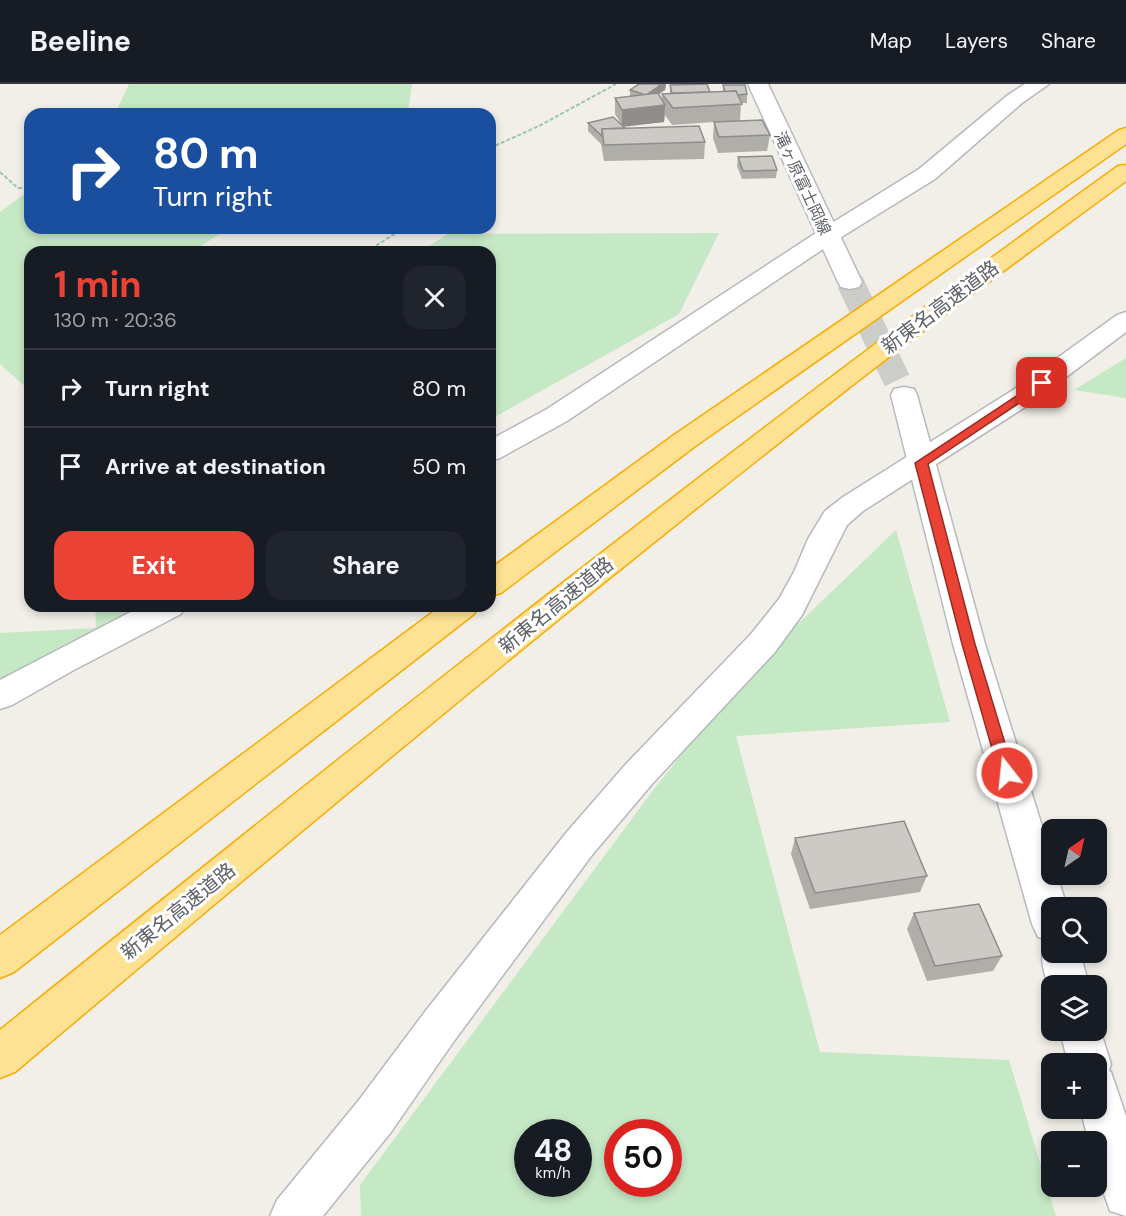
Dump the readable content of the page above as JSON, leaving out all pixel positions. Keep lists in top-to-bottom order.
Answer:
{
  "streets": {
    "highway": ["新東名高速道路"],
    "street": ["滝ヶ原富士岡線"]
  },
  "north": "top right",
  "page": {
    "header": "Beeline",
    "nav": ["Map", "Layers", "Share"],
    "turn": ["80 m", "Turn right"],
    "heading": ["1 min", "130 m · 20:36"],
    "list": [
      {
        "name": "Turn right",
        "value": "80 m"
      },
      {
        "name": "Arrive at destination",
        "value": "50 m"
      }
    ],
    "buttons": ["Exit", "Share"],
    "map_buttons": ["+", "−"],
    "speed": "48 km/h",
    "limit": "50"
  }
}
